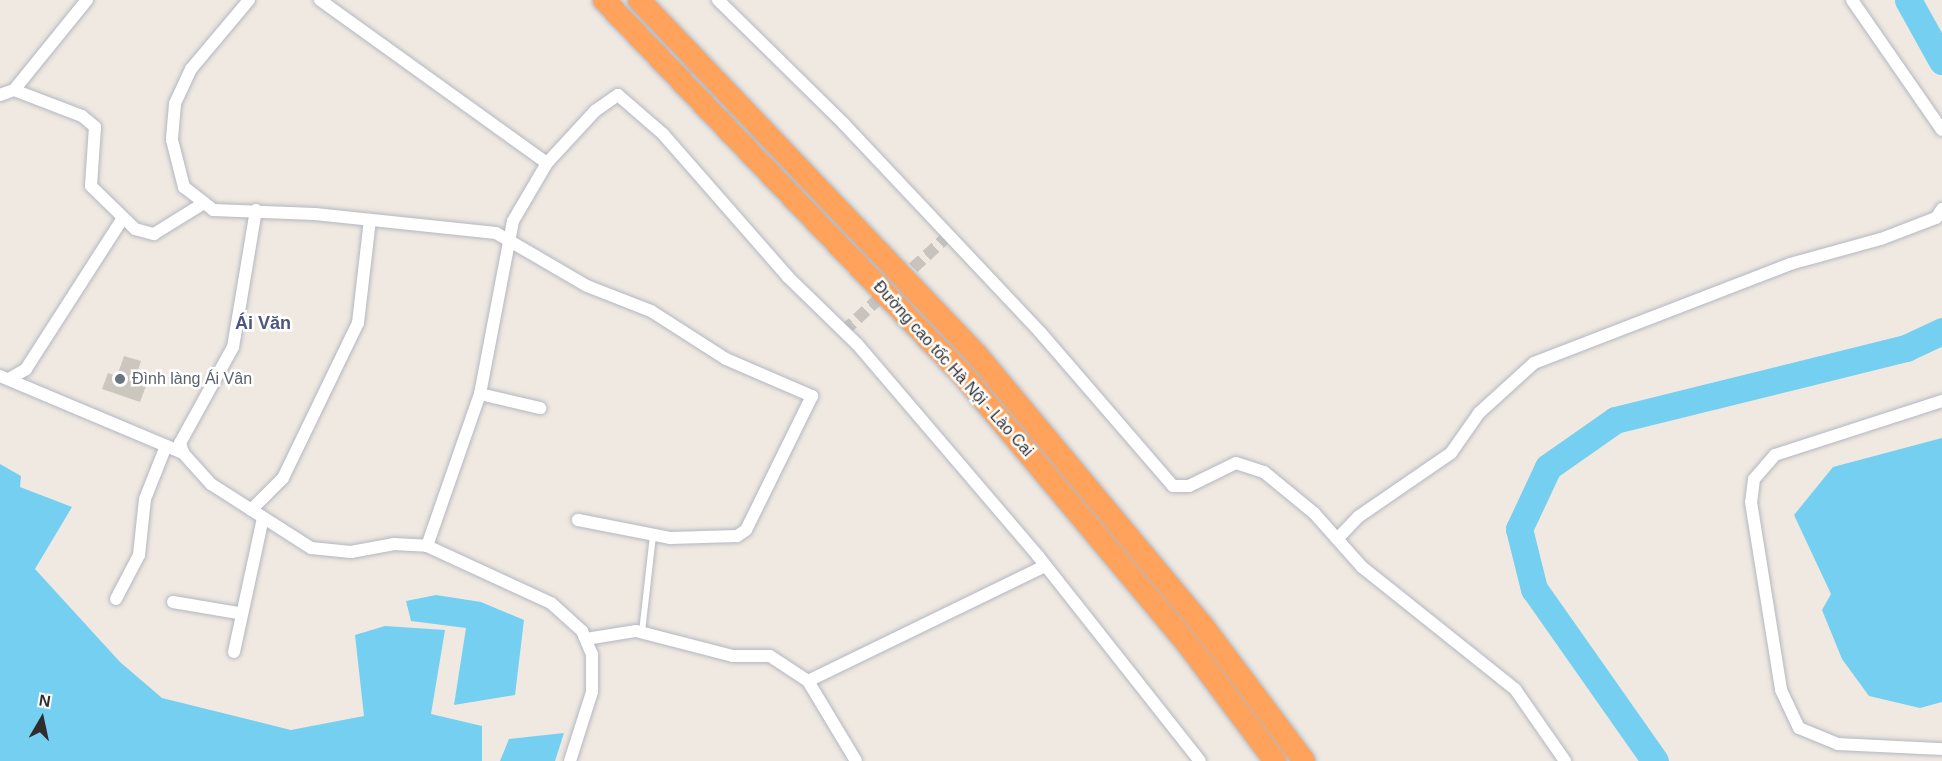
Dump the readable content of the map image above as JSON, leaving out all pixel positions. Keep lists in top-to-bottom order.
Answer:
{
  "streets": {
    "highway": ["Đường cao tốc Hà Nội - Lào Cai"]
  },
  "districts": ["Ái Văn"],
  "places": ["Đình làng Ái Vân"],
  "north": "top"
}
